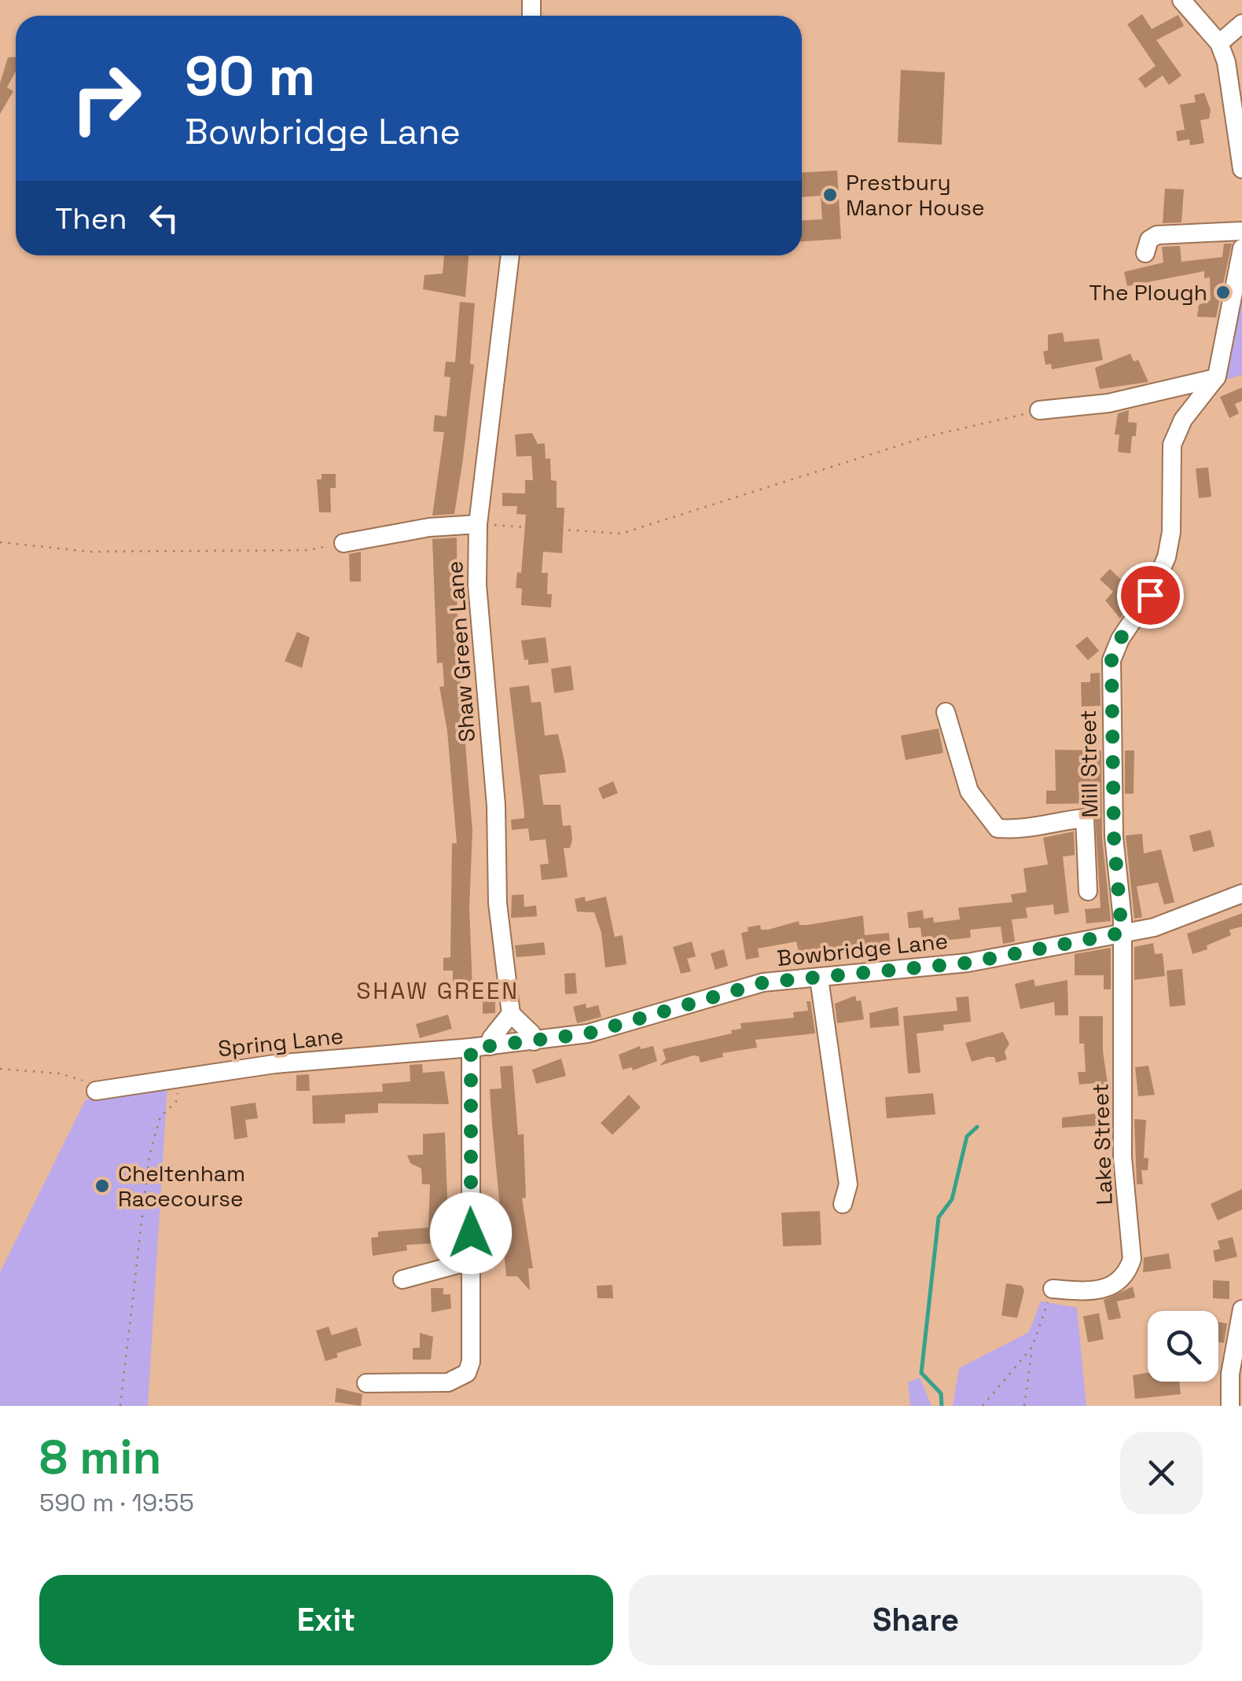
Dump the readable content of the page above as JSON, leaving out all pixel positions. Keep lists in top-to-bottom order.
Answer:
{
  "streets": {
    "street": [
      "Shaw Green Lane",
      "Mill Street",
      "Bowbridge Lane",
      "Spring Lane",
      "Lake Street"
    ]
  },
  "crossings": [
    ["Mill Street", "Bowbridge Lane"],
    ["Mill Street", "Lake Street"],
    ["Bowbridge Lane", "Spring Lane"],
    ["Bowbridge Lane", "Lake Street"]
  ],
  "districts": ["SHAW GREEN"],
  "places": ["Prestbury Manor House", "The Plough", "Cheltenham Racecourse"],
  "page": {
    "turn": ["90 m", "Bowbridge Lane"],
    "then": "Then",
    "heading": ["8 min", "590 m · 19:55"],
    "buttons": ["Exit", "Share"]
  }
}
